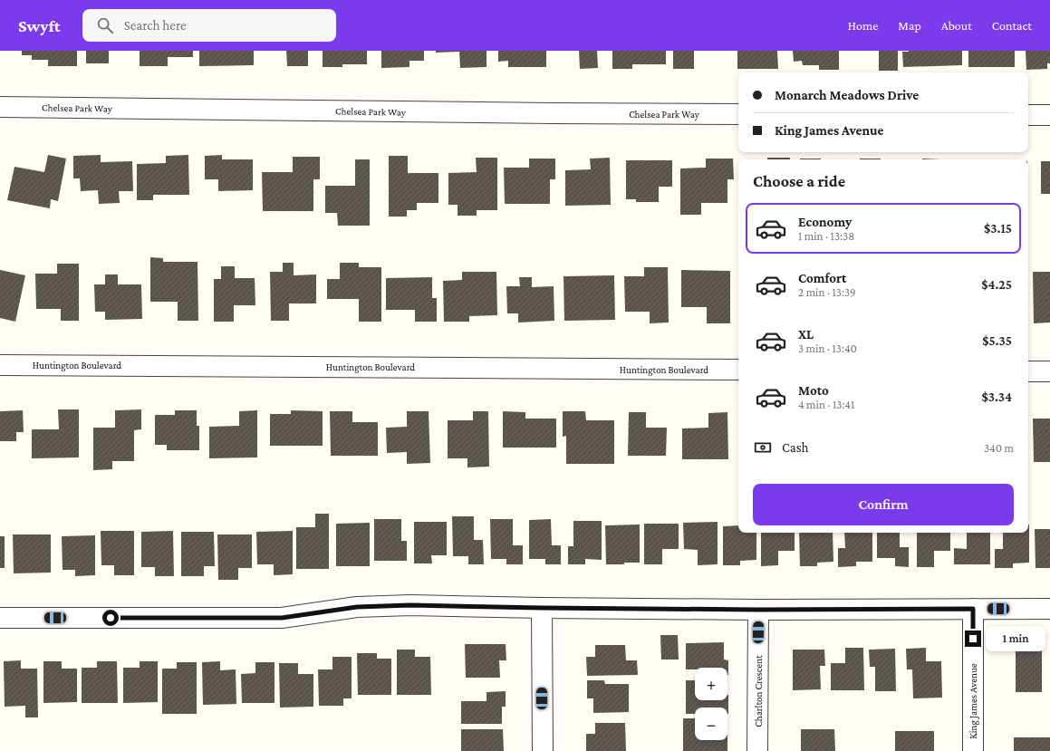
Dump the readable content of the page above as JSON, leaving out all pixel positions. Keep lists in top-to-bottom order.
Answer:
{
  "streets": {
    "street": [
      "Chelsea Park Way",
      "Huntington Boulevard",
      "Charlton Crescent",
      "King James Avenue"
    ]
  },
  "page": {
    "header": "Swyft",
    "search": "Search here",
    "nav": [
      "Home",
      "Map",
      "About",
      "Contact"
    ],
    "banner": ["Monarch Meadows Drive", "King James Avenue"],
    "heading": "Choose a ride",
    "list": [
      {
        "name": "Economy",
        "note": "1 min · 13:38",
        "value": "$3.15"
      },
      {
        "name": "Comfort",
        "note": "2 min · 13:39",
        "value": "$4.25"
      },
      {
        "name": "XL",
        "note": "3 min · 13:40",
        "value": "$5.35"
      },
      {
        "name": "Moto",
        "note": "4 min · 13:41",
        "value": "$3.34"
      }
    ],
    "pay": ["Cash", "340 m"],
    "buttons": "Confirm",
    "bubble": "1 min",
    "map_buttons": ["+", "−"]
  }
}
